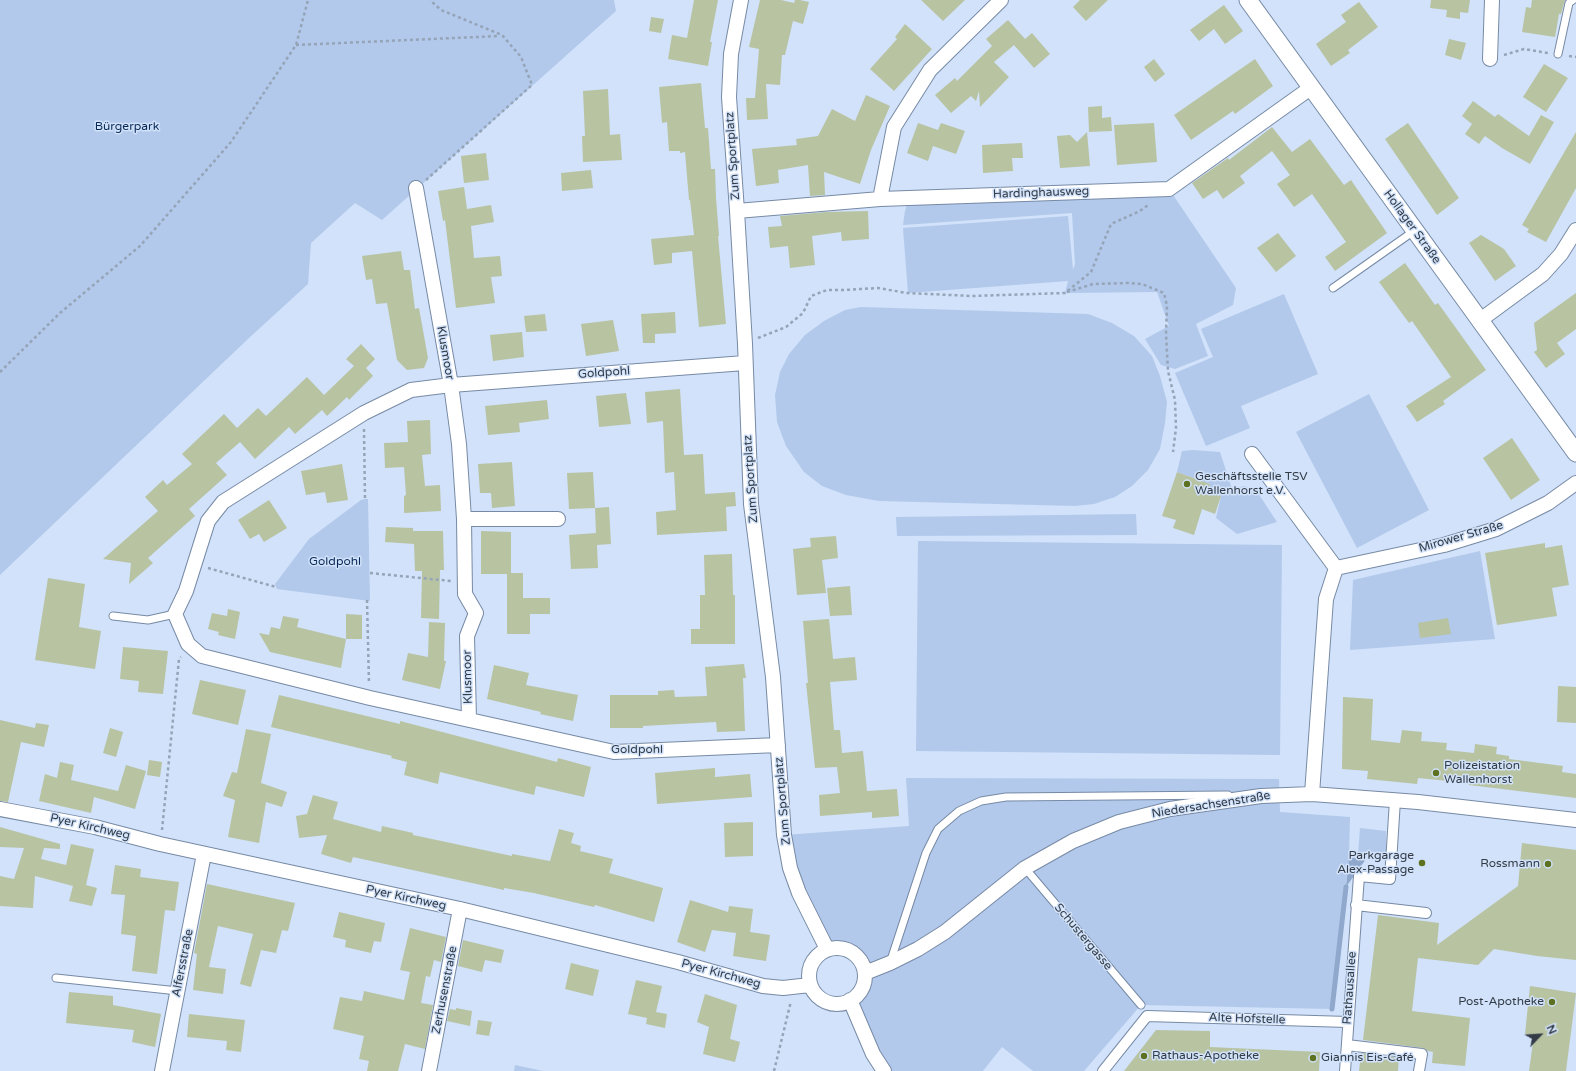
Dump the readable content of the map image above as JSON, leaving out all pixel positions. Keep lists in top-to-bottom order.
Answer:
{
  "streets": {
    "street": [
      "Zum Sportplatz",
      "Hardinghausweg",
      "Hollager Straße",
      "Klusmoor",
      "Goldpohl",
      "Mirower Straße",
      "Niedersachsenstraße",
      "Pyer Kirchweg",
      "Alfersstraße",
      "Rathausallee",
      "Zerhusenstraße",
      "Alte Hofstelle"
    ],
    "lane": ["Schustergasse"]
  },
  "crossings": [
    ["Zum Sportplatz", "Hardinghausweg"],
    ["Zum Sportplatz", "Goldpohl"],
    ["Zum Sportplatz", "Niedersachsenstraße"],
    ["Zum Sportplatz", "Pyer Kirchweg"],
    ["Klusmoor", "Goldpohl"],
    ["Niedersachsenstraße", "Pyer Kirchweg"],
    ["Niedersachsenstraße", "Schustergasse"],
    ["Niedersachsenstraße", "Rathausallee"],
    ["Pyer Kirchweg", "Alfersstraße"],
    ["Pyer Kirchweg", "Zerhusenstraße"],
    ["Rathausallee", "Alte Hofstelle"]
  ],
  "parks": ["Bürgerpark", "Goldpohl"],
  "places": [
    "Geschäftsstelle TSV Wallenhorst e.V.",
    "Polizeistation Wallenhorst",
    "Parkgarage Alex-Passage",
    "Rossmann",
    "Post-Apotheke",
    "Rathaus-Apotheke",
    "Giannis Eis-Café"
  ],
  "north": "top right"
}
